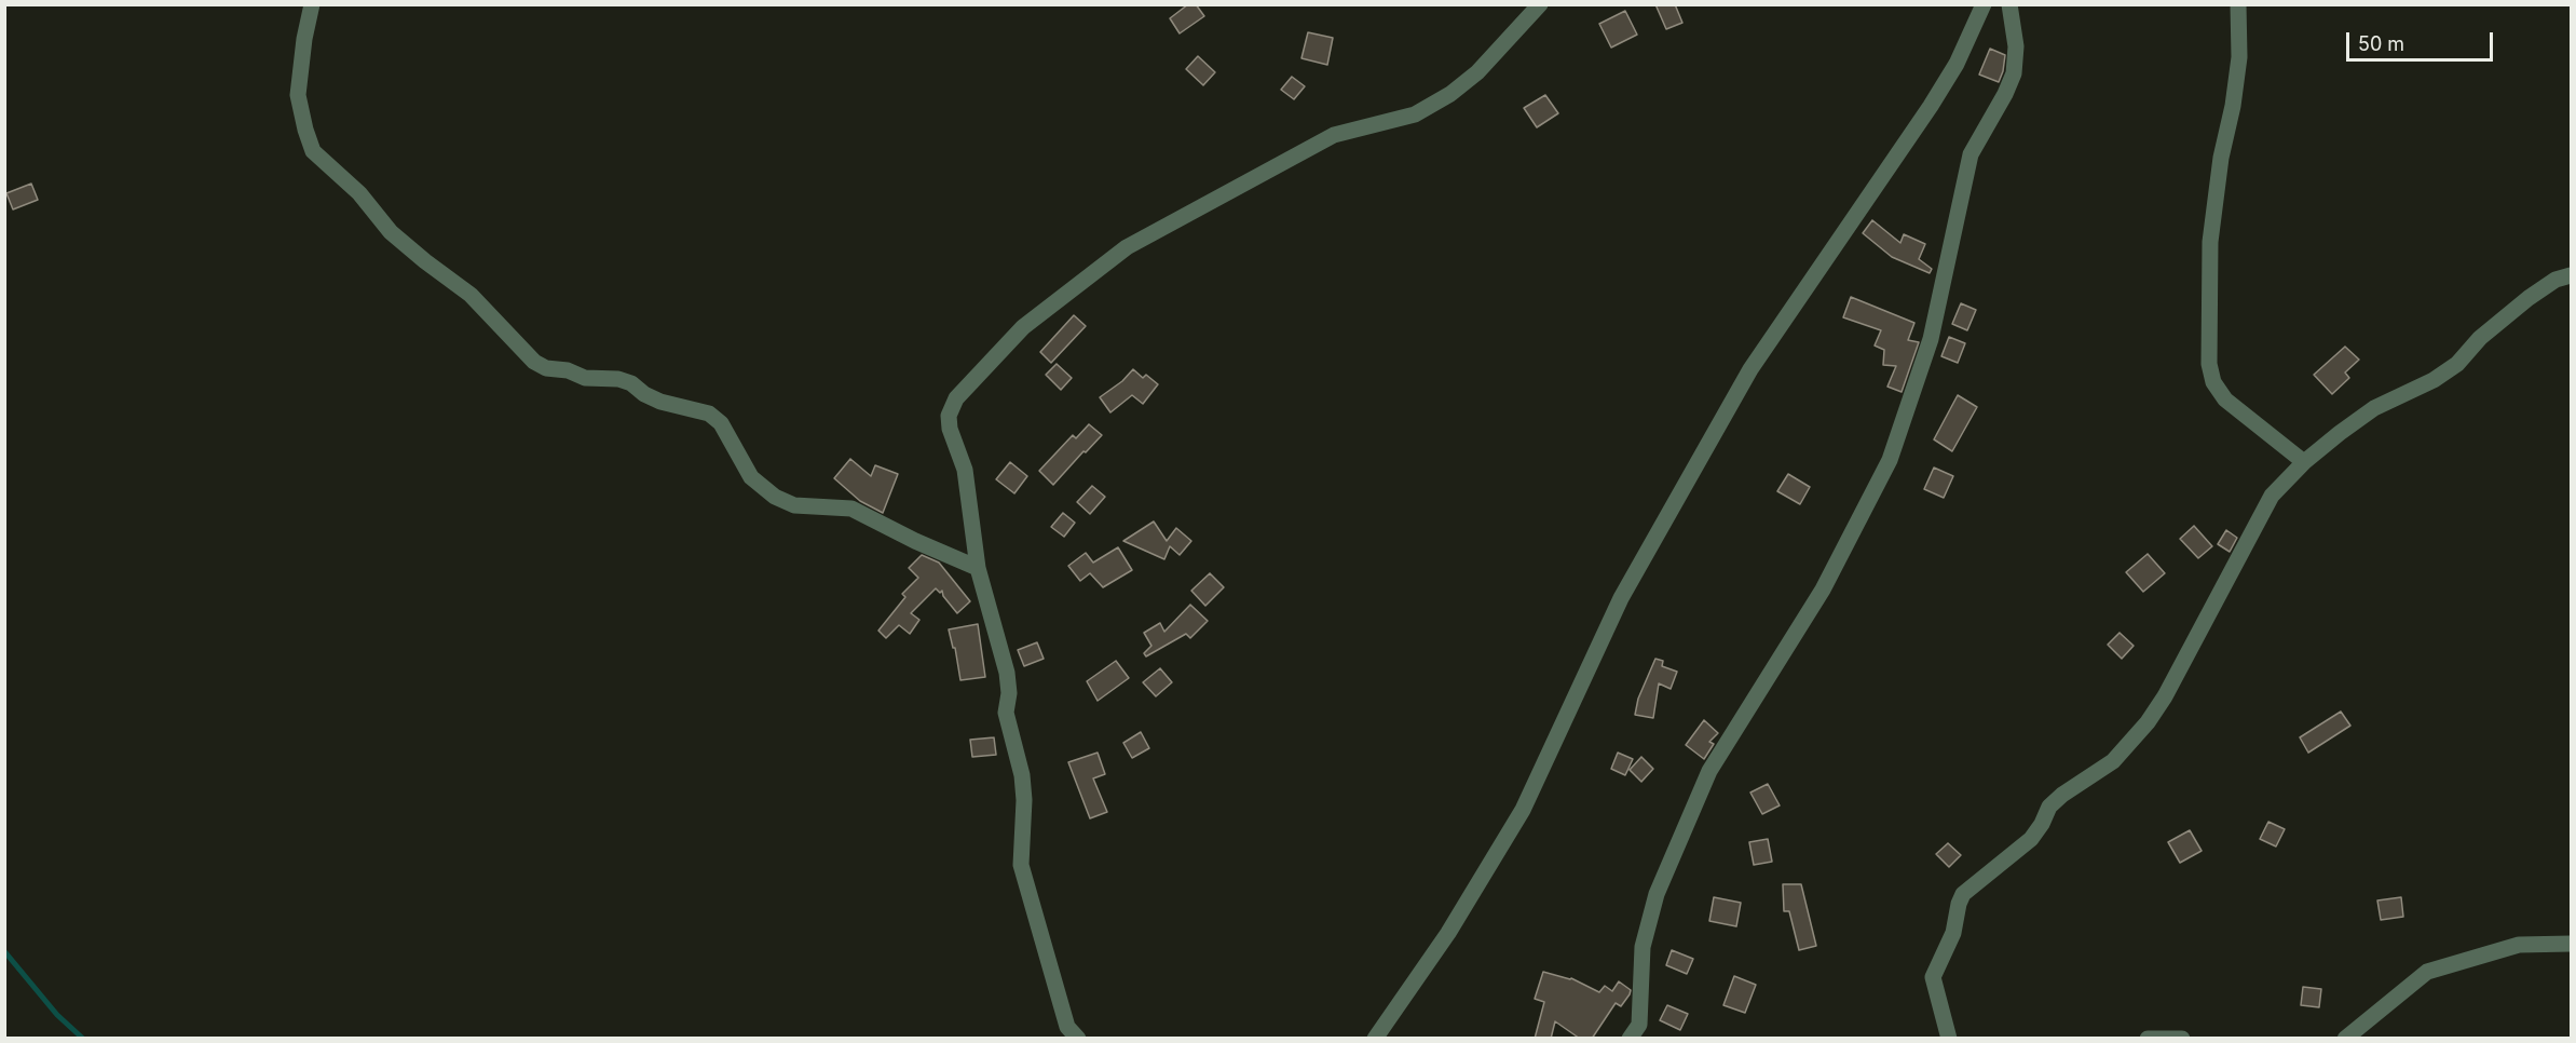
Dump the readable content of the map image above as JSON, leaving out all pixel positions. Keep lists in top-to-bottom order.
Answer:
{
  "scale_bar": "50 m"
}
